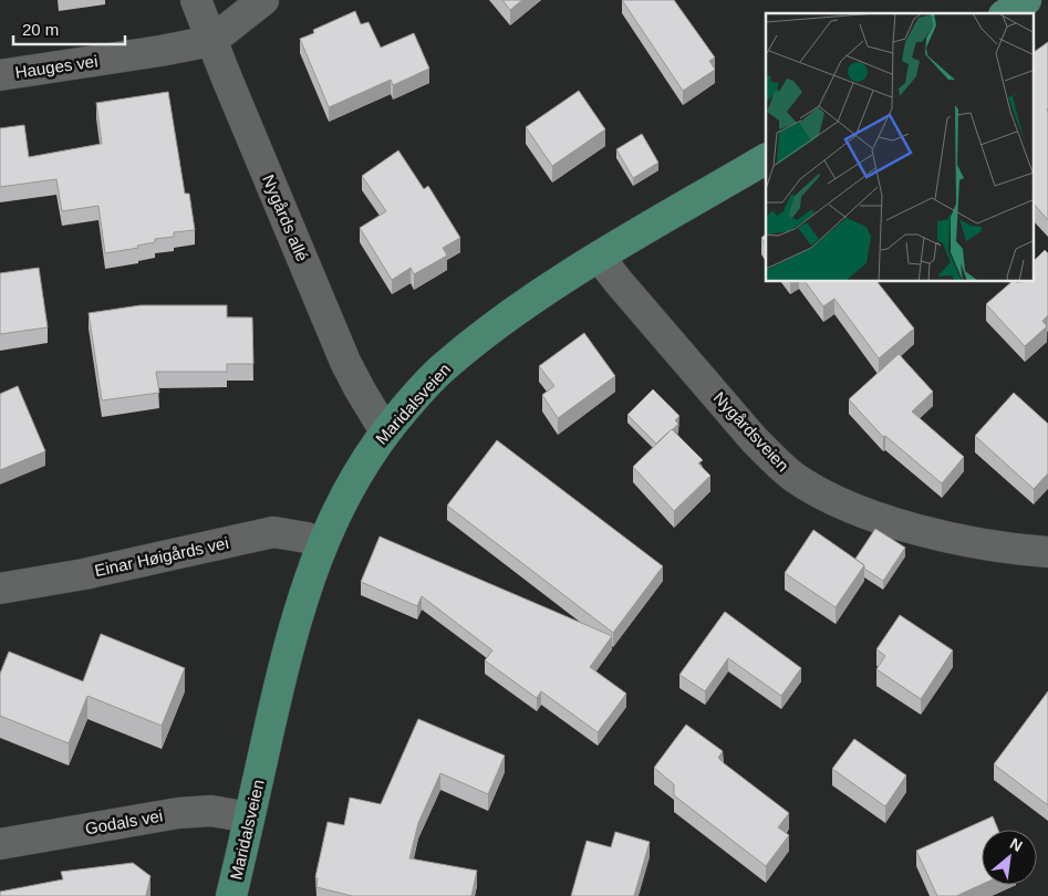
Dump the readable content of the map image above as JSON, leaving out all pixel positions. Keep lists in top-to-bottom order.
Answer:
{
  "streets": {
    "main road": ["Maridalsveien"],
    "street": [
      "Hauges vei",
      "Nygårds allé",
      "Nygårdsveien",
      "Einar Høigårds vei",
      "Godals vei"
    ]
  },
  "crossings": [
    ["Hauges vei", "Nygårds allé"],
    ["Nygårds allé", "Maridalsveien"],
    ["Maridalsveien", "Nygårdsveien"],
    ["Maridalsveien", "Einar Høigårds vei"],
    ["Maridalsveien", "Godals vei"]
  ],
  "scale_bar": "20 m",
  "north": "top right"
}
